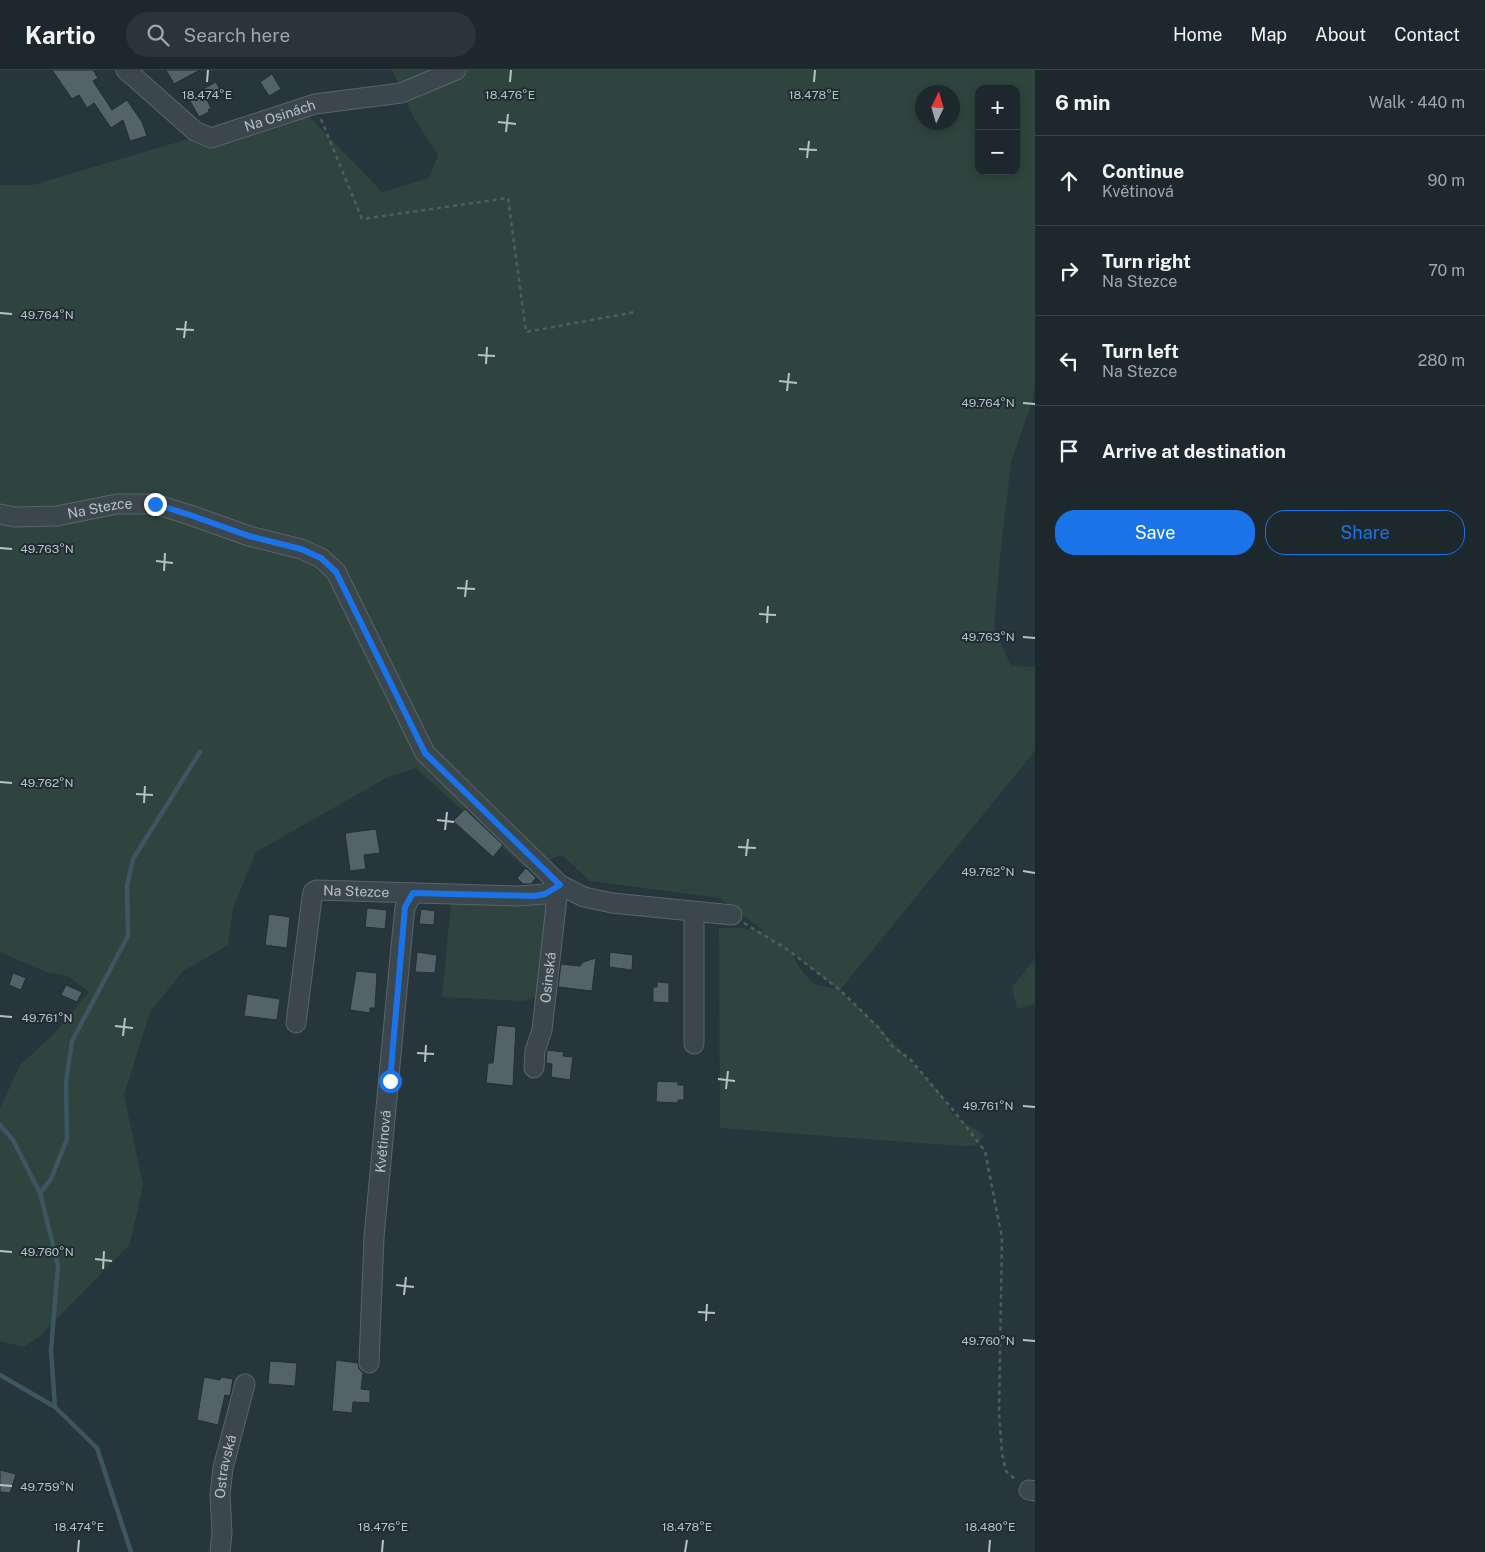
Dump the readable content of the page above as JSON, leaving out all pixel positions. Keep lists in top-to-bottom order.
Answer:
{
  "streets": {
    "street": [
      "Na Osinách",
      "Na Stezce",
      "Osinská",
      "Květinová",
      "Ostravská"
    ]
  },
  "crossings": [
    ["Na Stezce", "Osinská"],
    ["Na Stezce", "Květinová"]
  ],
  "north": "top",
  "page": {
    "header": "Kartio",
    "search": "Search here",
    "nav": [
      "Home",
      "Map",
      "About",
      "Contact"
    ],
    "heading": ["6 min", "Walk · 440 m"],
    "map_buttons": ["+", "−"],
    "list": [
      ["Continue", "Květinová", "90 m"],
      ["Turn right", "Na Stezce", "70 m"],
      ["Turn left", "Na Stezce", "280 m"],
      "Arrive at destination"
    ],
    "buttons": ["Save", "Share"]
  },
  "coordinates": [
    "18.474°E",
    "18.476°E",
    "18.478°E",
    "49.764°N",
    "49.763°N",
    "49.762°N",
    "49.761°N",
    "49.760°N",
    "49.759°N",
    "18.480°E"
  ]
}
